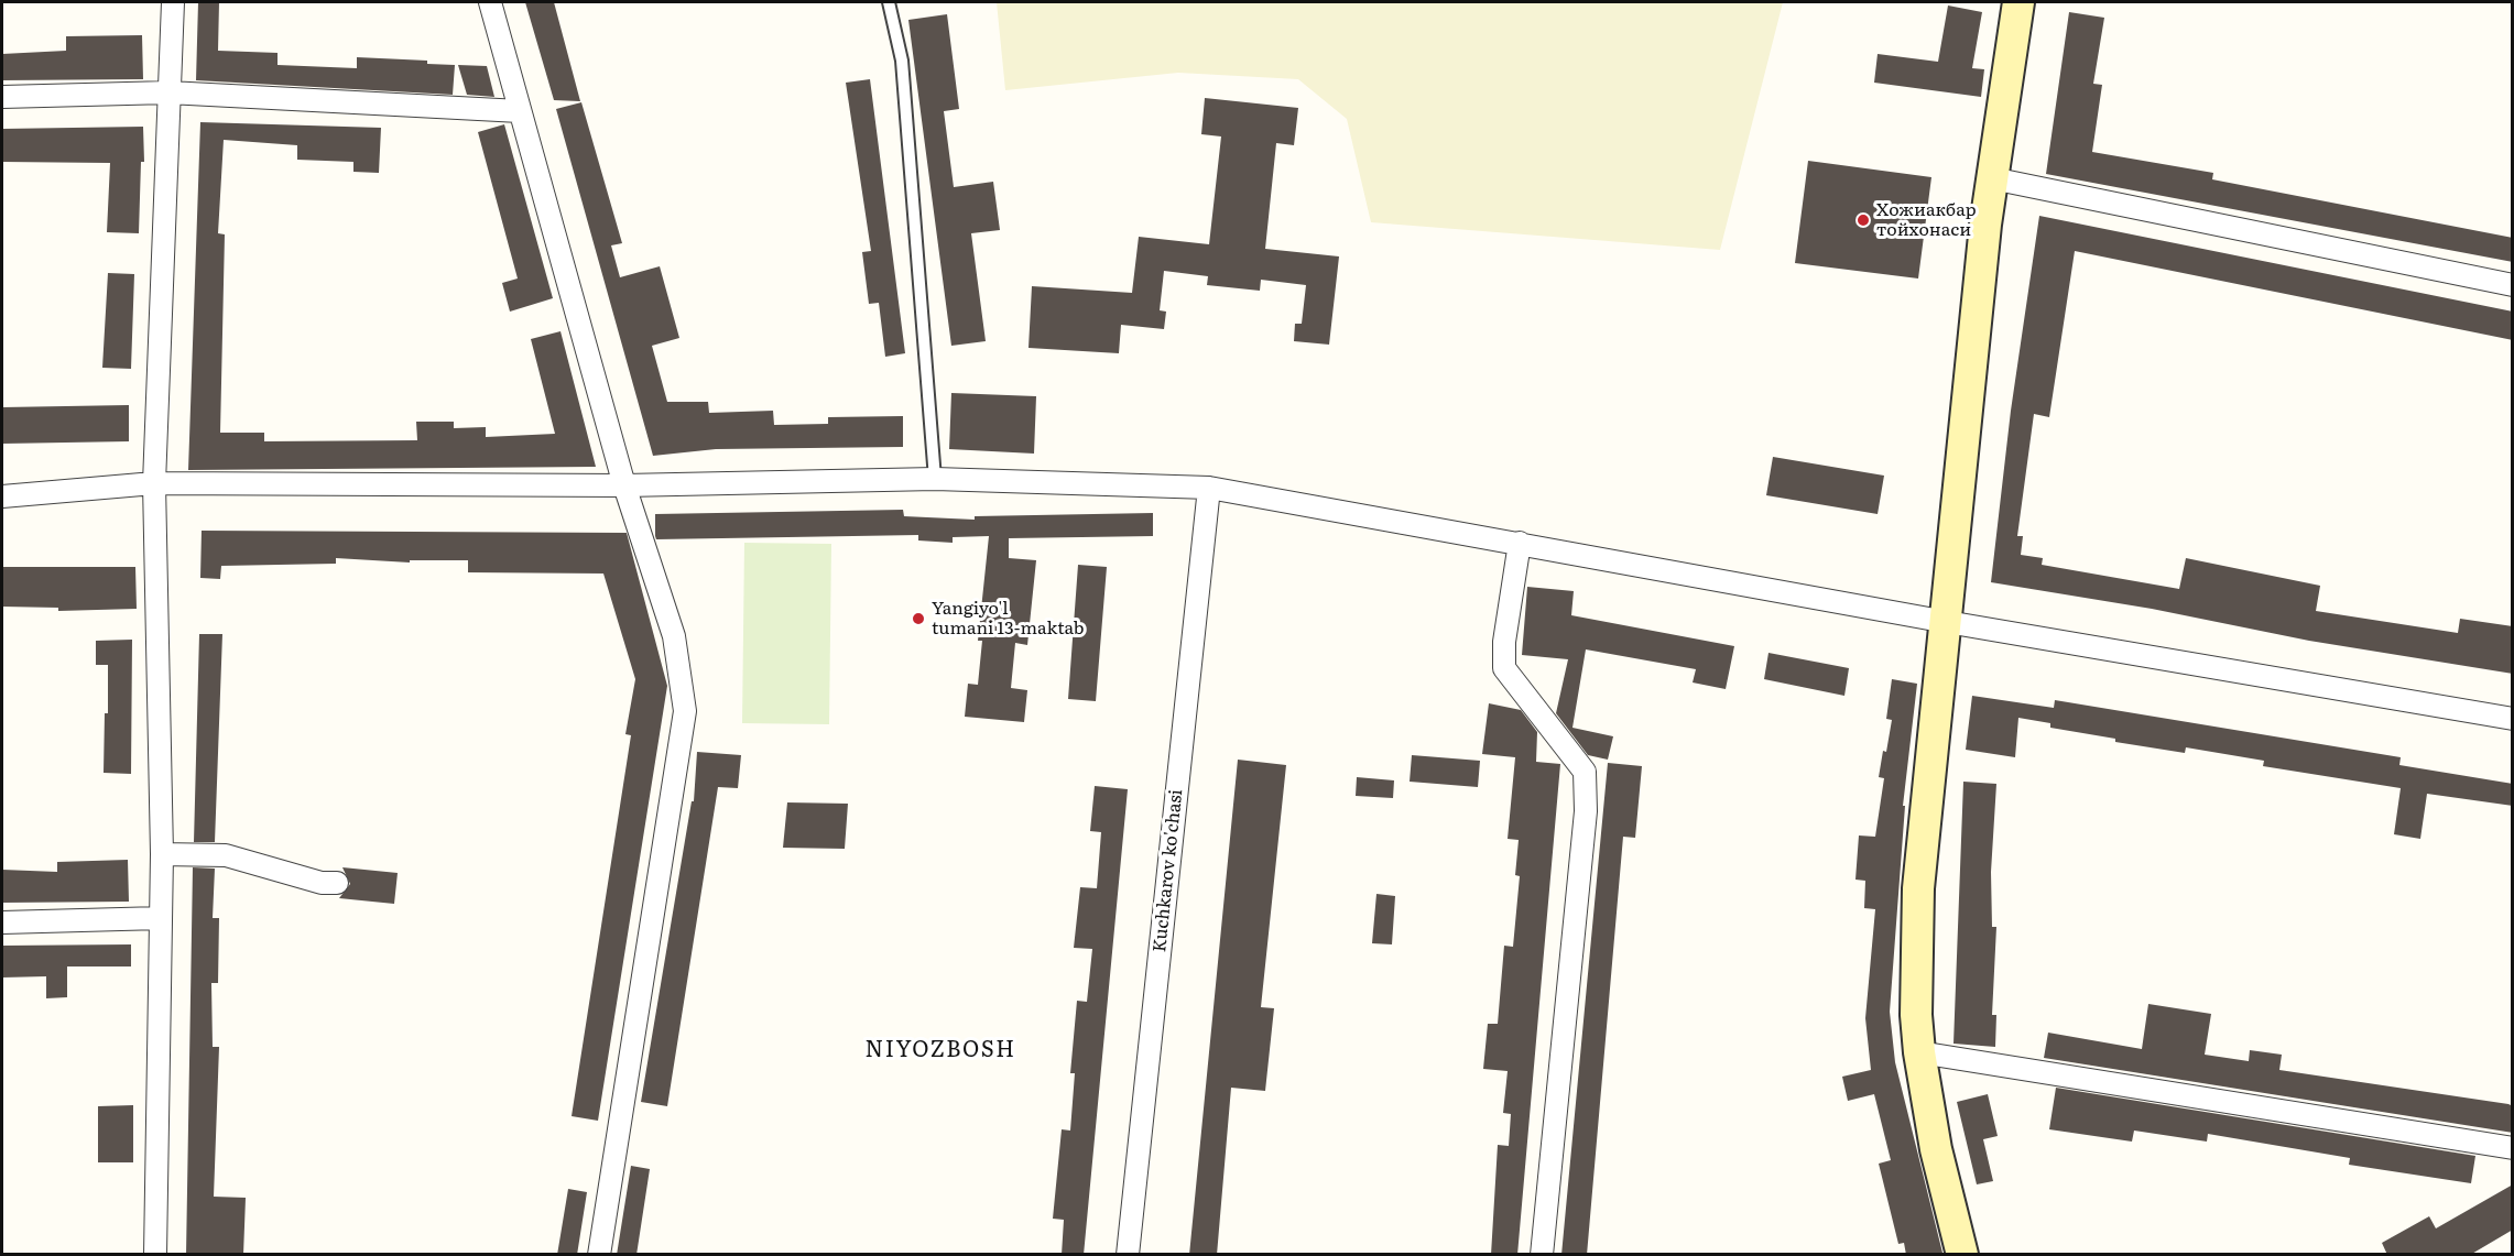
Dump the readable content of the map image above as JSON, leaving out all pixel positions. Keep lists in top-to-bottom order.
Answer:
{
  "streets": {
    "street": ["Kuchkarov ko'chasi"]
  },
  "districts": ["NIYOZBOSH"],
  "places": ["Хожиакбар тойхонаси", "Yangiyo'l tumani 13-maktab"]
}
